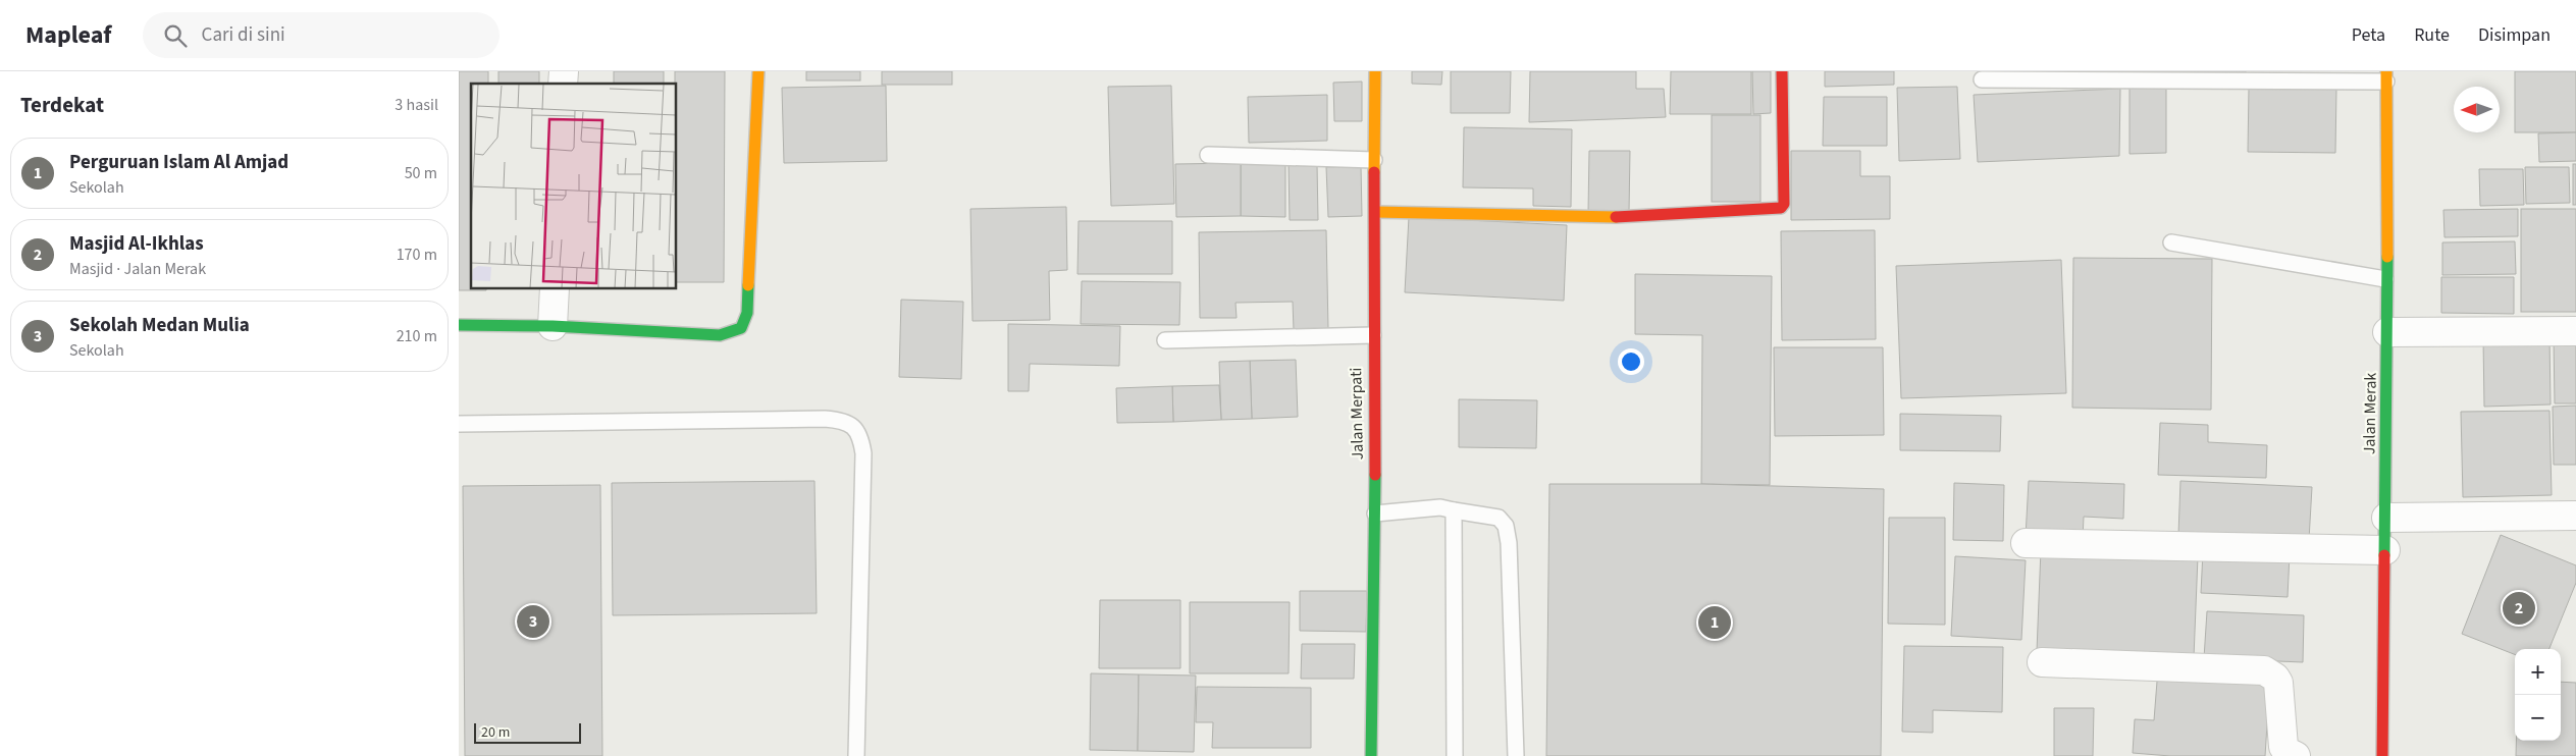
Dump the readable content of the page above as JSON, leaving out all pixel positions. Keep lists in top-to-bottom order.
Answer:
{
  "streets": {
    "street": ["Jalan Merpati", "Jalan Merak"]
  },
  "scale_bar": "20 m",
  "north": "left",
  "page": {
    "header": "Mapleaf",
    "search": "Cari di sini",
    "nav": ["Peta", "Rute", "Disimpan"],
    "heading": ["Terdekat", "3 hasil"],
    "list": [
      {
        "mark": "1",
        "name": "Perguruan Islam Al Amjad",
        "note": "Sekolah",
        "value": "50 m"
      },
      {
        "mark": "2",
        "name": "Masjid Al-Ikhlas",
        "note": "Masjid · Jalan Merak",
        "value": "170 m"
      },
      {
        "mark": "3",
        "name": "Sekolah Medan Mulia",
        "note": "Sekolah",
        "value": "210 m"
      }
    ],
    "pins": ["2", "3", "1"],
    "map_buttons": ["+", "−"],
    "scale": "20 m"
  }
}
